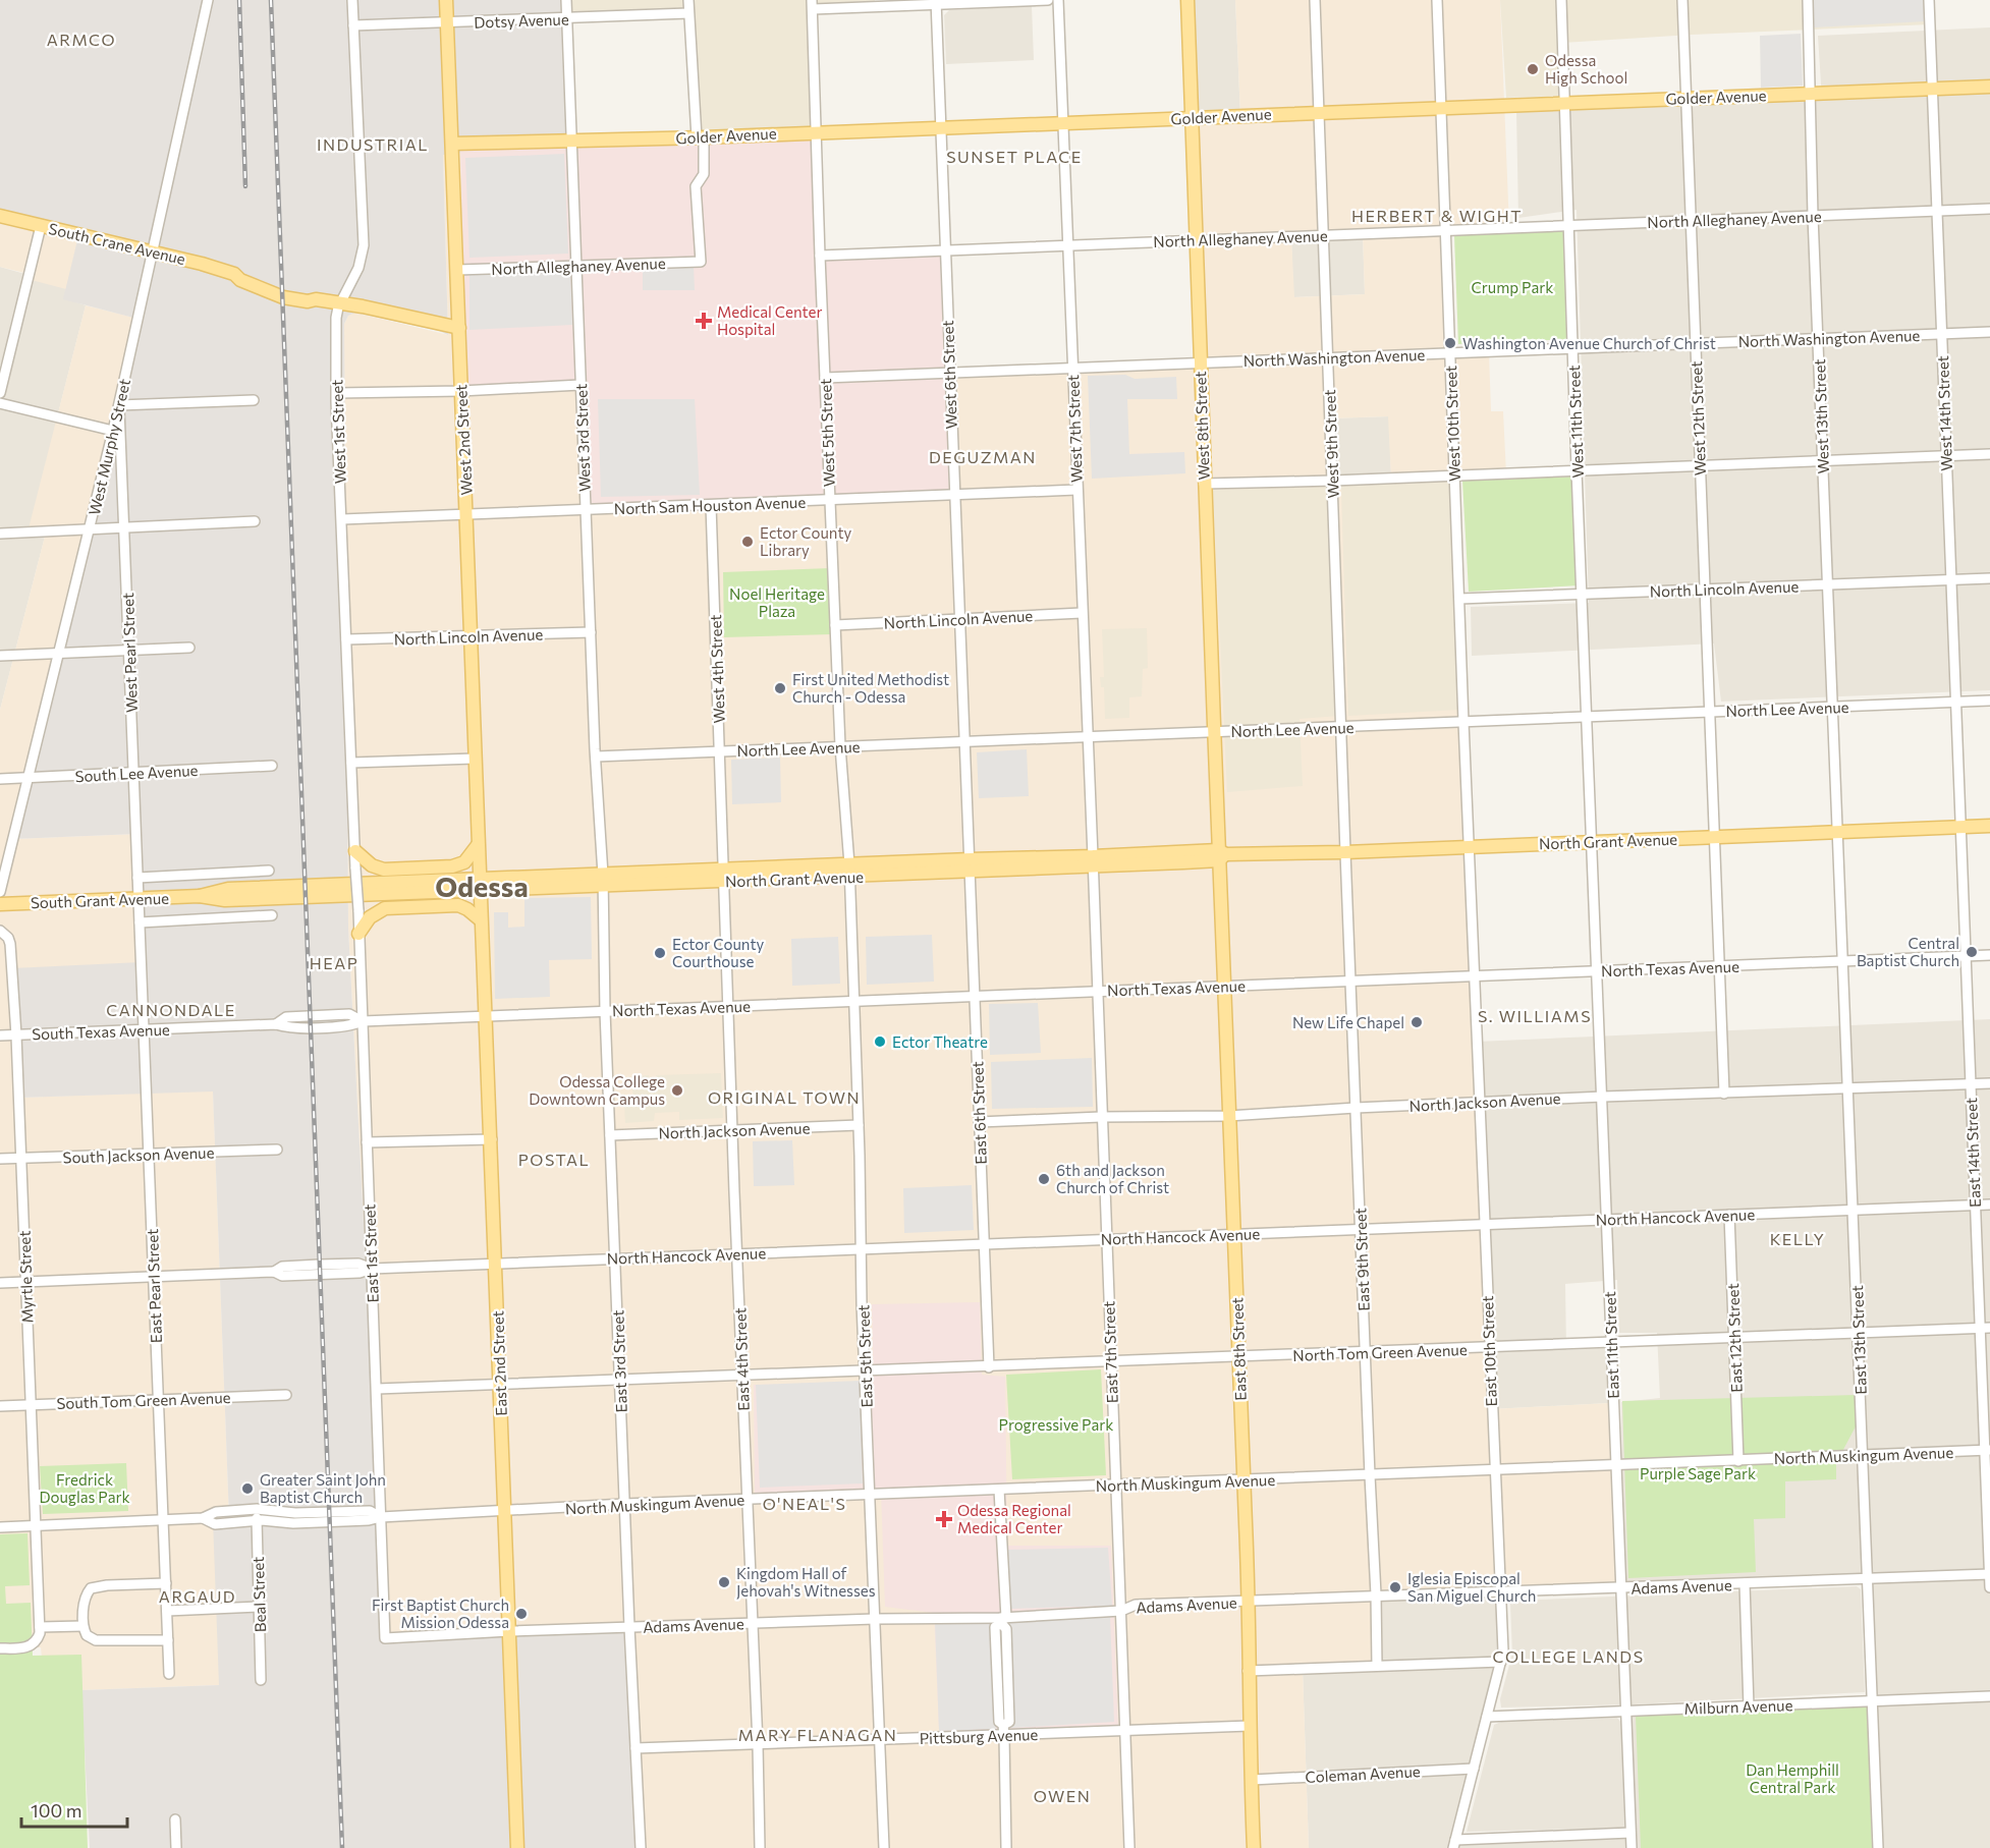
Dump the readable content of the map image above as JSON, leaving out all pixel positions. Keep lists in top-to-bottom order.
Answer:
{
  "streets": {
    "main road": [
      "Golder Avenue",
      "South Crane Avenue",
      "West 8th Street",
      "West 2nd Street",
      "North Grant Avenue",
      "South Grant Avenue",
      "East 8th Street",
      "East 2nd Street"
    ],
    "street": [
      "Dotsy Avenue",
      "North Alleghaney Avenue",
      "North Washington Avenue",
      "West 6th Street",
      "West 14th Street",
      "West 13th Street",
      "West 12th Street",
      "West 11th Street",
      "West 10th Street",
      "West 7th Street",
      "West 1st Street",
      "West 5th Street",
      "West 3rd Street",
      "West 9th Street",
      "West Murphy Street",
      "North Sam Houston Avenue",
      "North Lincoln Avenue",
      "West Pearl Street",
      "West 4th Street",
      "North Lee Avenue",
      "South Lee Avenue",
      "North Texas Avenue",
      "South Texas Avenue",
      "North Jackson Avenue",
      "East 6th Street",
      "East 14th Street",
      "South Jackson Avenue",
      "North Hancock Avenue",
      "East 1st Street",
      "East 9th Street",
      "Myrtle Street",
      "East Pearl Street",
      "East 12th Street",
      "East 13th Street",
      "East 11th Street",
      "East 10th Street",
      "East 7th Street",
      "North Tom Green Avenue",
      "East 5th Street",
      "East 4th Street",
      "East 3rd Street",
      "South Tom Green Avenue",
      "North Muskingum Avenue",
      "Adams Avenue",
      "Beal Street",
      "Milburn Avenue",
      "Pittsburg Avenue",
      "Coleman Avenue"
    ]
  },
  "crossings": [
    ["Dotsy Avenue", "West 1st Street"],
    ["Dotsy Avenue", "West 3rd Street"],
    ["Dotsy Avenue", "West 2nd Street"],
    ["Golder Avenue", "North Alleghaney Avenue"],
    ["Golder Avenue", "West 6th Street"],
    ["Golder Avenue", "West 14th Street"],
    ["Golder Avenue", "West 13th Street"],
    ["Golder Avenue", "West 12th Street"],
    ["Golder Avenue", "West 11th Street"],
    ["Golder Avenue", "West 10th Street"],
    ["Golder Avenue", "West 8th Street"],
    ["Golder Avenue", "West 7th Street"],
    ["Golder Avenue", "West 5th Street"],
    ["Golder Avenue", "West 3rd Street"],
    ["Golder Avenue", "West 2nd Street"],
    ["Golder Avenue", "West 9th Street"],
    ["North Alleghaney Avenue", "West 6th Street"],
    ["North Alleghaney Avenue", "West 14th Street"],
    ["North Alleghaney Avenue", "West 13th Street"],
    ["North Alleghaney Avenue", "West 12th Street"],
    ["North Alleghaney Avenue", "West 11th Street"],
    ["North Alleghaney Avenue", "West 10th Street"],
    ["North Alleghaney Avenue", "West 8th Street"],
    ["North Alleghaney Avenue", "West 7th Street"],
    ["North Alleghaney Avenue", "West 5th Street"],
    ["North Alleghaney Avenue", "West 3rd Street"],
    ["North Alleghaney Avenue", "West 2nd Street"],
    ["North Alleghaney Avenue", "West 9th Street"],
    ["South Crane Avenue", "West 1st Street"],
    ["South Crane Avenue", "West 2nd Street"],
    ["South Crane Avenue", "West Murphy Street"],
    ["North Washington Avenue", "West 6th Street"],
    ["North Washington Avenue", "West 14th Street"],
    ["North Washington Avenue", "West 13th Street"],
    ["North Washington Avenue", "West 12th Street"],
    ["North Washington Avenue", "West 11th Street"],
    ["North Washington Avenue", "West 10th Street"],
    ["North Washington Avenue", "West 8th Street"],
    ["North Washington Avenue", "West 7th Street"],
    ["North Washington Avenue", "West 5th Street"],
    ["North Washington Avenue", "West 9th Street"],
    ["West 6th Street", "North Sam Houston Avenue"],
    ["West 6th Street", "North Lincoln Avenue"],
    ["West 6th Street", "North Lee Avenue"],
    ["West 6th Street", "North Grant Avenue"],
    ["West 6th Street", "East 6th Street"],
    ["West 14th Street", "North Lincoln Avenue"],
    ["West 14th Street", "North Lee Avenue"],
    ["West 14th Street", "North Grant Avenue"],
    ["West 14th Street", "East 14th Street"],
    ["West 13th Street", "North Lincoln Avenue"],
    ["West 13th Street", "North Lee Avenue"],
    ["West 13th Street", "North Grant Avenue"],
    ["West 13th Street", "East 13th Street"],
    ["West 12th Street", "North Lincoln Avenue"],
    ["West 12th Street", "North Lee Avenue"],
    ["West 12th Street", "North Grant Avenue"],
    ["West 11th Street", "North Lincoln Avenue"],
    ["West 11th Street", "North Lee Avenue"],
    ["West 11th Street", "North Grant Avenue"],
    ["West 11th Street", "East 11th Street"],
    ["West 10th Street", "North Lincoln Avenue"],
    ["West 10th Street", "North Lee Avenue"],
    ["West 10th Street", "North Grant Avenue"],
    ["West 10th Street", "East 10th Street"],
    ["West 8th Street", "North Lee Avenue"],
    ["West 8th Street", "North Grant Avenue"],
    ["West 8th Street", "East 8th Street"],
    ["West 7th Street", "North Sam Houston Avenue"],
    ["West 7th Street", "North Lincoln Avenue"],
    ["West 7th Street", "North Lee Avenue"],
    ["West 7th Street", "North Grant Avenue"],
    ["West 7th Street", "East 7th Street"],
    ["West 1st Street", "North Sam Houston Avenue"],
    ["West 1st Street", "North Lincoln Avenue"],
    ["West 1st Street", "East 1st Street"],
    ["West 5th Street", "North Sam Houston Avenue"],
    ["West 5th Street", "North Lincoln Avenue"],
    ["West 5th Street", "North Lee Avenue"],
    ["West 5th Street", "North Grant Avenue"],
    ["West 5th Street", "East 5th Street"],
    ["West 3rd Street", "North Sam Houston Avenue"],
    ["West 3rd Street", "North Lincoln Avenue"],
    ["West 3rd Street", "North Lee Avenue"],
    ["West 3rd Street", "North Grant Avenue"],
    ["West 3rd Street", "East 3rd Street"],
    ["West 2nd Street", "North Sam Houston Avenue"],
    ["West 2nd Street", "North Lincoln Avenue"],
    ["West 2nd Street", "North Grant Avenue"],
    ["West 2nd Street", "East 2nd Street"],
    ["West 9th Street", "North Lee Avenue"],
    ["West 9th Street", "North Grant Avenue"],
    ["West 9th Street", "East 9th Street"],
    ["West Murphy Street", "West Pearl Street"],
    ["West Murphy Street", "South Lee Avenue"],
    ["North Sam Houston Avenue", "West 4th Street"],
    ["West Pearl Street", "South Lee Avenue"],
    ["West Pearl Street", "South Grant Avenue"],
    ["West Pearl Street", "East Pearl Street"],
    ["West 4th Street", "North Lee Avenue"],
    ["West 4th Street", "North Grant Avenue"],
    ["West 4th Street", "East 4th Street"],
    ["North Grant Avenue", "South Grant Avenue"],
    ["North Grant Avenue", "East 6th Street"],
    ["North Grant Avenue", "East 14th Street"],
    ["North Grant Avenue", "East 9th Street"],
    ["North Grant Avenue", "East 13th Street"],
    ["North Grant Avenue", "East 11th Street"],
    ["North Grant Avenue", "East 8th Street"],
    ["North Grant Avenue", "East 10th Street"],
    ["North Grant Avenue", "East 7th Street"],
    ["North Grant Avenue", "East 5th Street"],
    ["North Grant Avenue", "East 4th Street"],
    ["North Grant Avenue", "East 3rd Street"],
    ["North Grant Avenue", "East 2nd Street"],
    ["South Grant Avenue", "East Pearl Street"],
    ["North Texas Avenue", "South Texas Avenue"],
    ["North Texas Avenue", "East 6th Street"],
    ["North Texas Avenue", "East 14th Street"],
    ["North Texas Avenue", "East 1st Street"],
    ["North Texas Avenue", "East 9th Street"],
    ["North Texas Avenue", "East 13th Street"],
    ["North Texas Avenue", "East 11th Street"],
    ["North Texas Avenue", "East 8th Street"],
    ["North Texas Avenue", "East 10th Street"],
    ["North Texas Avenue", "East 7th Street"],
    ["North Texas Avenue", "East 5th Street"],
    ["North Texas Avenue", "East 4th Street"],
    ["North Texas Avenue", "East 3rd Street"],
    ["North Texas Avenue", "East 2nd Street"],
    ["South Texas Avenue", "East 1st Street"],
    ["South Texas Avenue", "Myrtle Street"],
    ["South Texas Avenue", "East Pearl Street"],
    ["North Jackson Avenue", "East 6th Street"],
    ["North Jackson Avenue", "East 14th Street"],
    ["North Jackson Avenue", "East 9th Street"],
    ["North Jackson Avenue", "East 13th Street"],
    ["North Jackson Avenue", "East 11th Street"],
    ["North Jackson Avenue", "East 8th Street"],
    ["North Jackson Avenue", "East 10th Street"],
    ["North Jackson Avenue", "East 7th Street"],
    ["North Jackson Avenue", "East 5th Street"],
    ["North Jackson Avenue", "East 4th Street"],
    ["North Jackson Avenue", "East 3rd Street"],
    ["East 6th Street", "North Hancock Avenue"],
    ["East 6th Street", "North Tom Green Avenue"],
    ["East 14th Street", "North Hancock Avenue"],
    ["East 14th Street", "North Tom Green Avenue"],
    ["East 14th Street", "North Muskingum Avenue"],
    ["East 14th Street", "Adams Avenue"],
    ["South Jackson Avenue", "Myrtle Street"],
    ["South Jackson Avenue", "East Pearl Street"],
    ["North Hancock Avenue", "East 1st Street"],
    ["North Hancock Avenue", "East 9th Street"],
    ["North Hancock Avenue", "Myrtle Street"],
    ["North Hancock Avenue", "East Pearl Street"],
    ["North Hancock Avenue", "East 12th Street"],
    ["North Hancock Avenue", "East 13th Street"],
    ["North Hancock Avenue", "East 11th Street"],
    ["North Hancock Avenue", "East 8th Street"],
    ["North Hancock Avenue", "East 10th Street"],
    ["North Hancock Avenue", "East 7th Street"],
    ["North Hancock Avenue", "East 5th Street"],
    ["North Hancock Avenue", "East 4th Street"],
    ["North Hancock Avenue", "East 3rd Street"],
    ["North Hancock Avenue", "East 2nd Street"],
    ["East 1st Street", "North Muskingum Avenue"],
    ["East 1st Street", "Adams Avenue"],
    ["East 9th Street", "North Tom Green Avenue"],
    ["East 9th Street", "North Muskingum Avenue"],
    ["East 9th Street", "Adams Avenue"],
    ["Myrtle Street", "South Tom Green Avenue"],
    ["East Pearl Street", "South Tom Green Avenue"],
    ["East 12th Street", "North Tom Green Avenue"],
    ["East 12th Street", "North Muskingum Avenue"],
    ["East 13th Street", "North Tom Green Avenue"],
    ["East 13th Street", "North Muskingum Avenue"],
    ["East 13th Street", "Adams Avenue"],
    ["East 13th Street", "Milburn Avenue"],
    ["East 11th Street", "North Tom Green Avenue"],
    ["East 11th Street", "North Muskingum Avenue"],
    ["East 11th Street", "Adams Avenue"],
    ["East 11th Street", "Milburn Avenue"],
    ["East 8th Street", "North Tom Green Avenue"],
    ["East 8th Street", "North Muskingum Avenue"],
    ["East 8th Street", "Adams Avenue"],
    ["East 8th Street", "Pittsburg Avenue"],
    ["East 8th Street", "Coleman Avenue"],
    ["East 10th Street", "North Tom Green Avenue"],
    ["East 10th Street", "North Muskingum Avenue"],
    ["East 10th Street", "Adams Avenue"],
    ["East 10th Street", "Milburn Avenue"],
    ["East 10th Street", "Coleman Avenue"],
    ["East 7th Street", "North Tom Green Avenue"],
    ["East 7th Street", "North Muskingum Avenue"],
    ["East 7th Street", "Adams Avenue"],
    ["East 7th Street", "Pittsburg Avenue"],
    ["North Tom Green Avenue", "East 5th Street"],
    ["East 5th Street", "North Muskingum Avenue"],
    ["East 5th Street", "Adams Avenue"],
    ["East 5th Street", "Pittsburg Avenue"],
    ["East 4th Street", "North Muskingum Avenue"],
    ["East 4th Street", "Adams Avenue"],
    ["East 4th Street", "Pittsburg Avenue"],
    ["East 3rd Street", "North Muskingum Avenue"],
    ["East 3rd Street", "Adams Avenue"],
    ["East 3rd Street", "Pittsburg Avenue"],
    ["East 2nd Street", "North Muskingum Avenue"],
    ["East 2nd Street", "Adams Avenue"]
  ],
  "districts": [
    "ARMCO",
    "INDUSTRIAL",
    "SUNSET PLACE",
    "HERBERT & WIGHT",
    "DEGUZMAN",
    "Odessa",
    "HEAP",
    "CANNONDALE",
    "S. WILLIAMS",
    "ORIGINAL TOWN",
    "POSTAL",
    "KELLY",
    "O'NEAL'S",
    "ARGAUD",
    "COLLEGE LANDS",
    "MARY FLANAGAN",
    "OWEN"
  ],
  "parks": [
    "Crump Park",
    "Noel Heritage Plaza",
    "Progressive Park",
    "Purple Sage Park",
    "Fredrick Douglas Park",
    "Dan Hemphill Central Park"
  ],
  "places": {
    "other": [
      "Odessa High School",
      "Washington Avenue Church of Christ",
      "Ector County Library",
      "First United Methodist Church - Odessa",
      "Central Baptist Church",
      "Ector County Courthouse",
      "New Life Chapel",
      "Ector Theatre",
      "Odessa College Downtown Campus",
      "6th and Jackson Church of Christ",
      "Greater Saint John Baptist Church",
      "Kingdom Hall of Jehovah's Witnesses",
      "Iglesia Episcopal San Miguel Church",
      "First Baptist Church Mission Odessa"
    ],
    "health": ["Medical Center Hospital", "Odessa Regional Medical Center"]
  },
  "scale_bar": "100 m"
}
